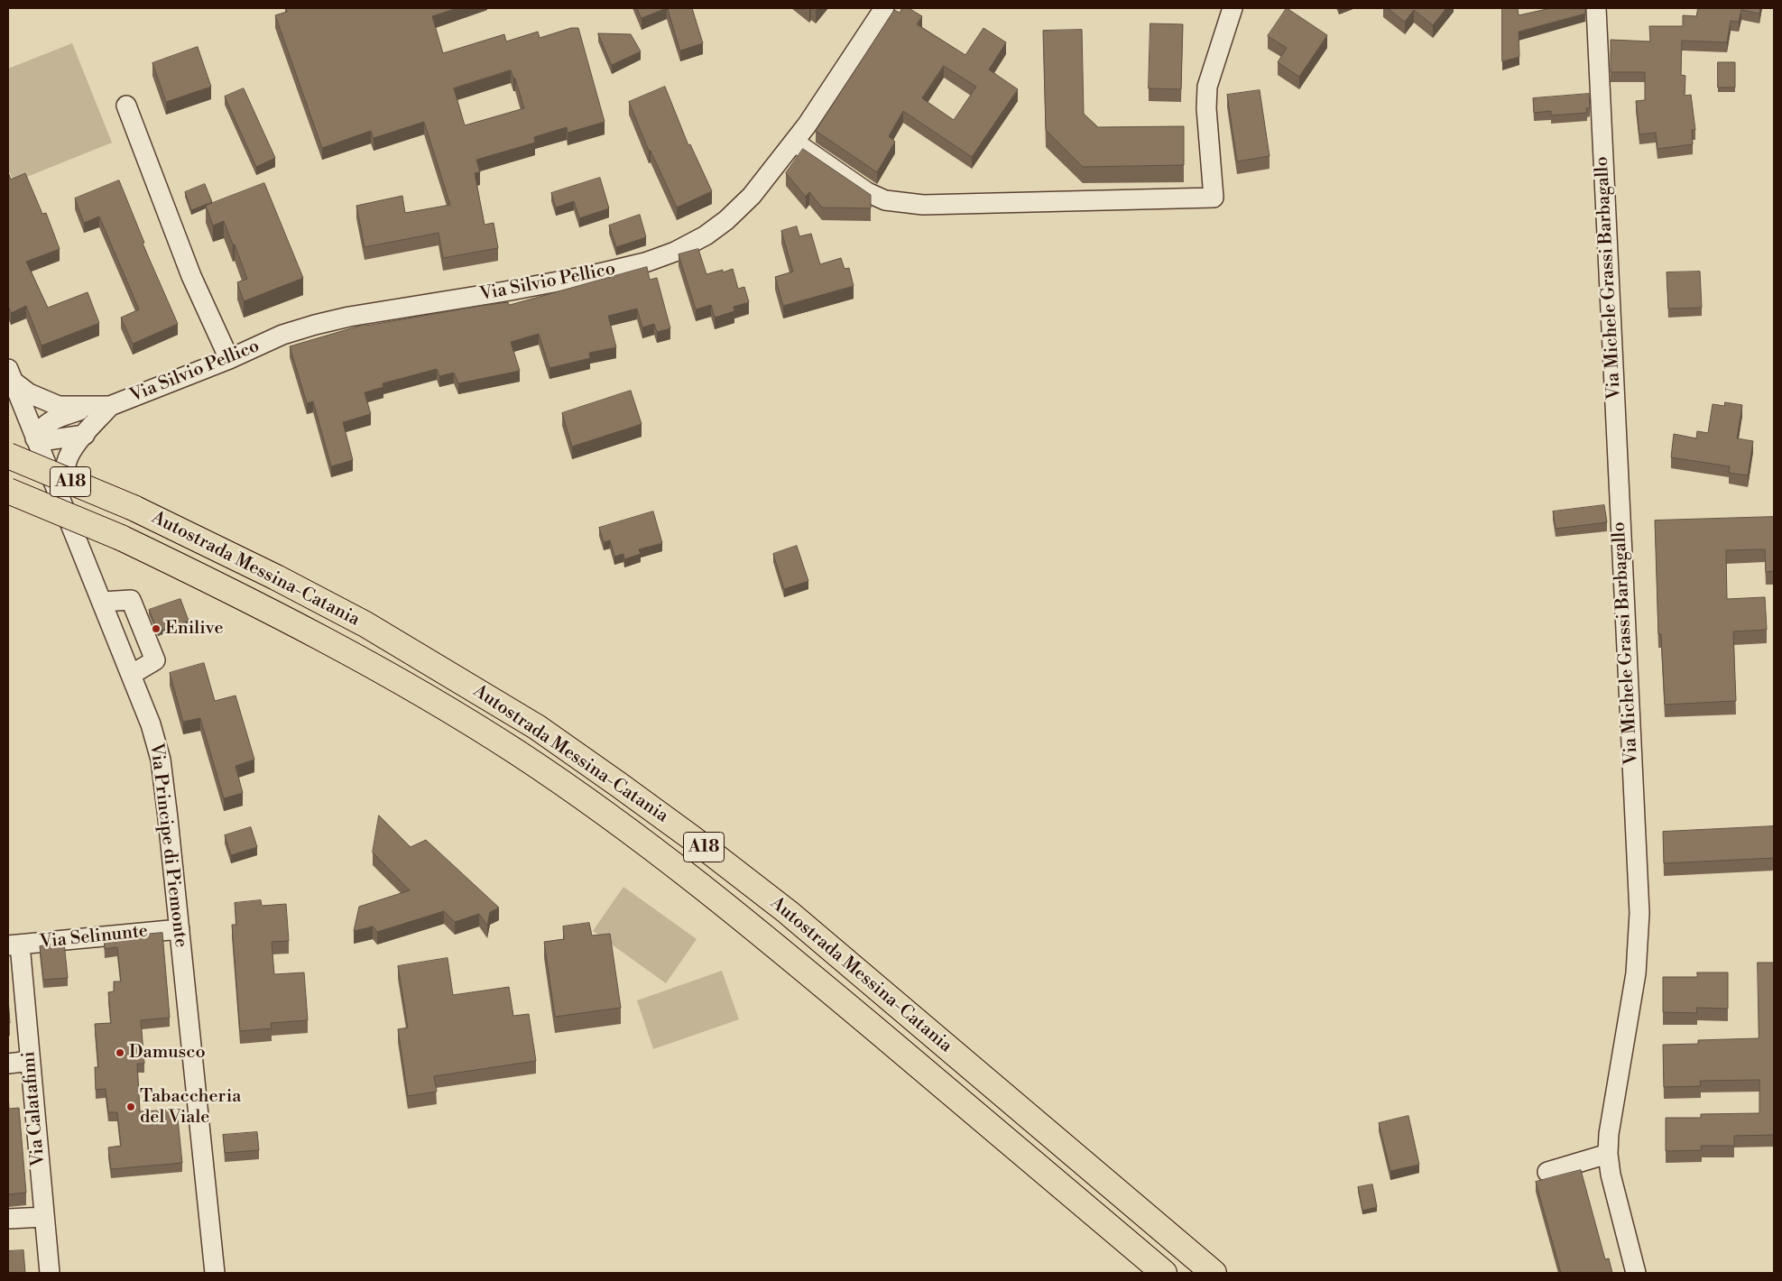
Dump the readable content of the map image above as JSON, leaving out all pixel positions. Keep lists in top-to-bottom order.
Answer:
{
  "streets": {
    "highway": ["A18", "Autostrada Messina-Catania"],
    "street": [
      "Via Michele Grassi Barbagallo",
      "Via Silvio Pellico",
      "Via Principe di Piemonte",
      "Via Selinunte",
      "Via Calatafimi"
    ]
  },
  "crossings": [
    ["Via Silvio Pellico", "Via Principe di Piemonte"],
    ["Via Principe di Piemonte", "Via Selinunte"],
    ["Via Selinunte", "Via Calatafimi"]
  ],
  "places": ["Enilive", "Damusco", "Tabaccheria del Viale"]
}
